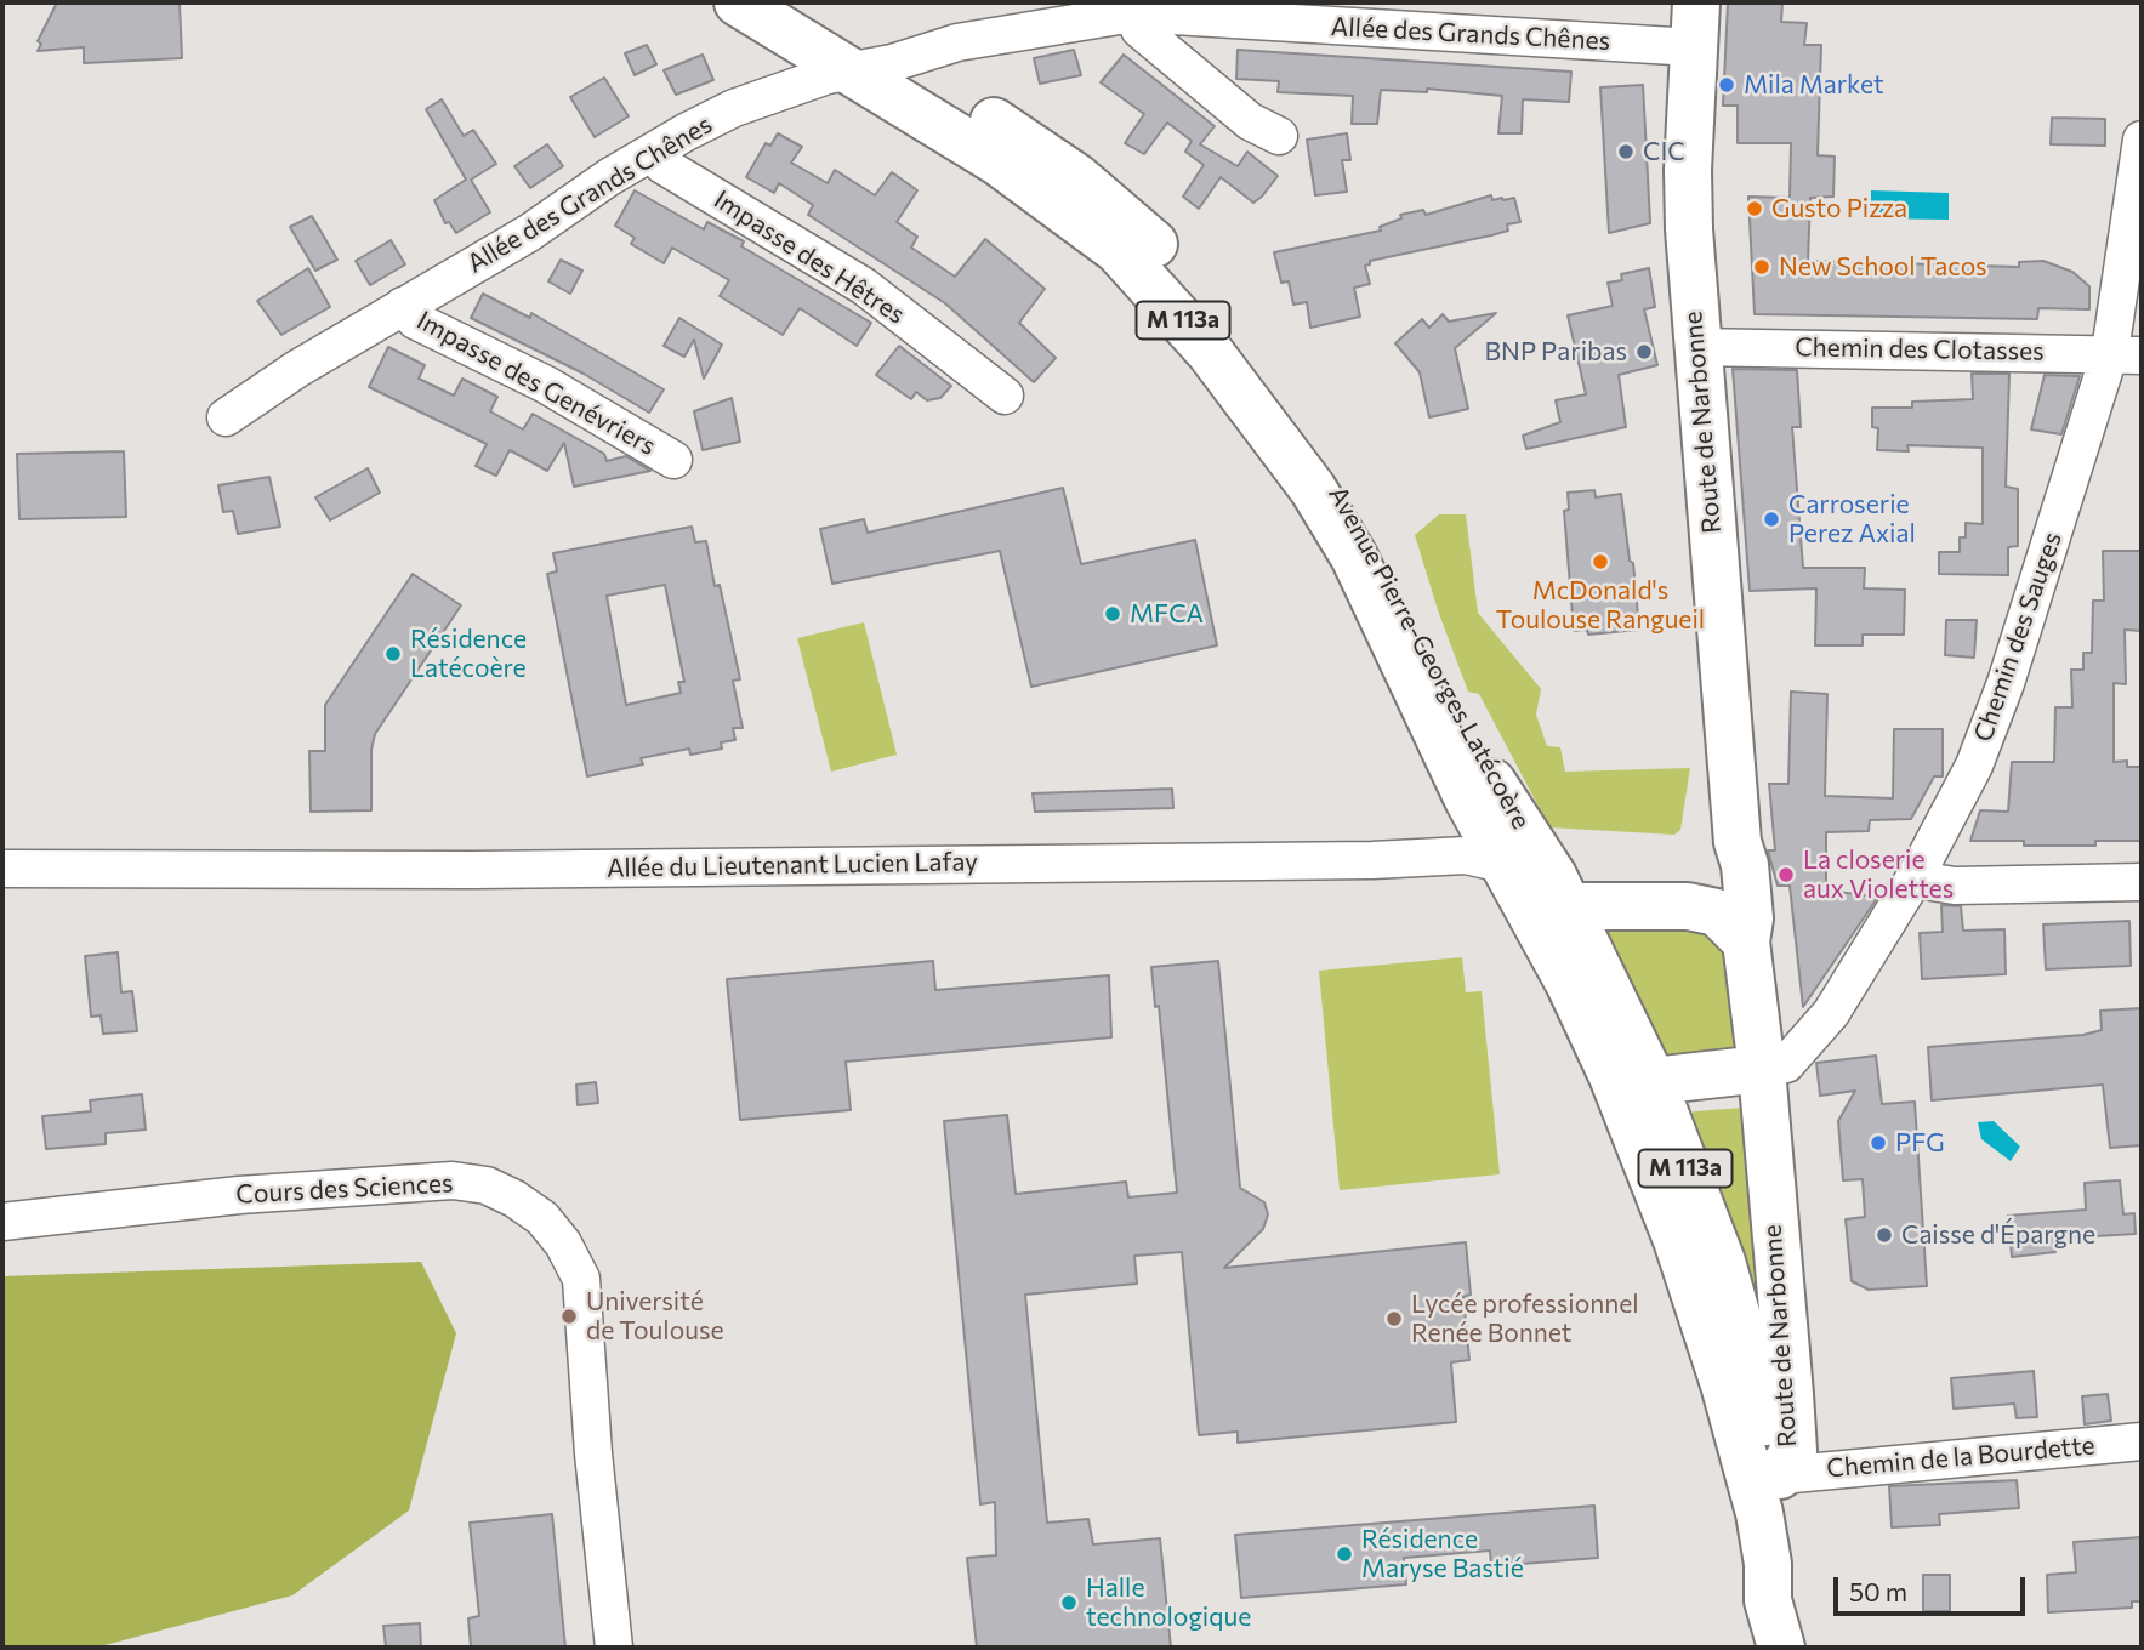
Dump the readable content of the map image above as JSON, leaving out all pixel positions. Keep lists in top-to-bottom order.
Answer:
{
  "streets": {
    "main road": ["M 113a", "Route de Narbonne", "Avenue Pierre-Georges Latécoère"],
    "street": [
      "Allée des Grands Chênes",
      "Impasse des Hêtres",
      "Chemin des Clotasses",
      "Impasse des Genévriers",
      "Chemin des Sauges",
      "Allée du Lieutenant Lucien Lafay",
      "Cours des Sciences",
      "Chemin de la Bourdette"
    ]
  },
  "crossings": [
    ["Allée des Grands Chênes", "Impasse des Hêtres"],
    ["Allée des Grands Chênes", "Impasse des Genévriers"],
    ["Allée des Grands Chênes", "Route de Narbonne"],
    ["Allée des Grands Chênes", "Avenue Pierre-Georges Latécoère"],
    ["Chemin des Clotasses", "Route de Narbonne"],
    ["Chemin des Clotasses", "Chemin des Sauges"],
    ["Route de Narbonne", "Chemin des Sauges"],
    ["Route de Narbonne", "Avenue Pierre-Georges Latécoère"],
    ["Route de Narbonne", "Chemin de la Bourdette"],
    ["Avenue Pierre-Georges Latécoère", "Allée du Lieutenant Lucien Lafay"],
    ["Avenue Pierre-Georges Latécoère", "Chemin de la Bourdette"]
  ],
  "places": [
    "Mila Market",
    "CIC",
    "Gusto Pizza",
    "New School Tacos",
    "BNP Paribas",
    "Carroserie Perez Axial",
    "McDonald's Toulouse Rangueil",
    "MFCA",
    "Résidence Latécoère",
    "La closerie aux Violettes",
    "PFG",
    "Caisse d'Épargne",
    "Université de Toulouse",
    "Lycée professionnel Renée Bonnet",
    "Résidence Maryse Bastié",
    "Halle technologique"
  ],
  "scale_bar": "50 m"
}
